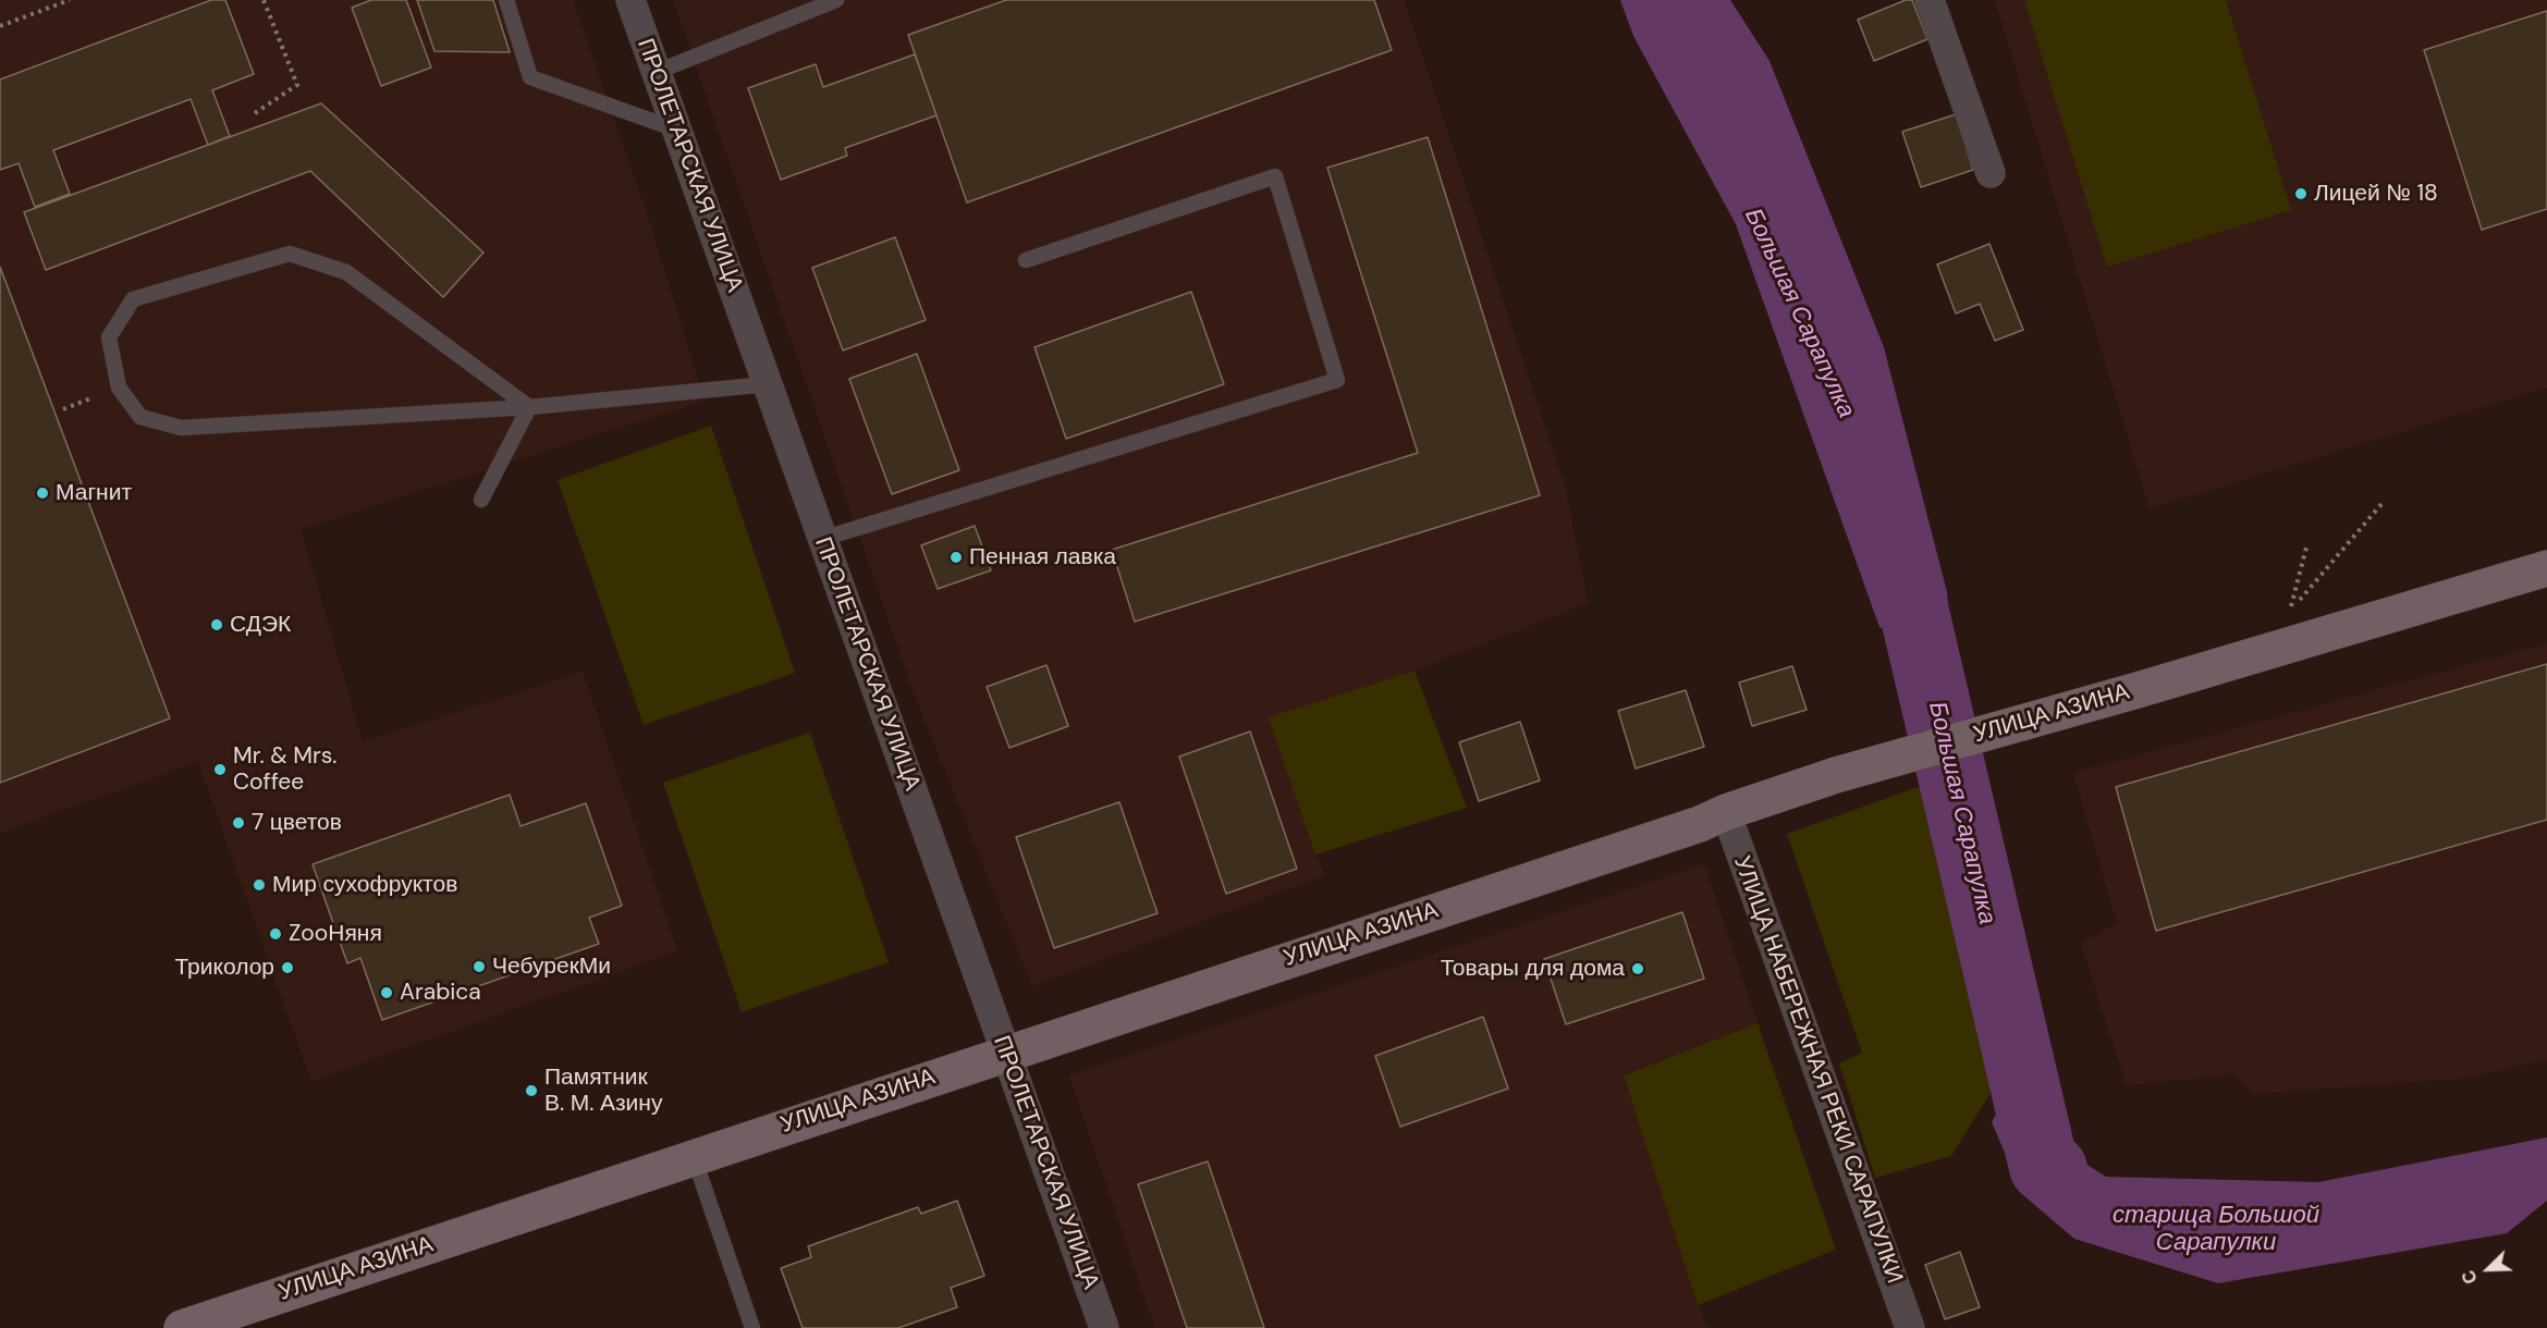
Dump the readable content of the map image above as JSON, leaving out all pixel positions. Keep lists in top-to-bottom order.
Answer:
{
  "streets": {
    "main road": ["УЛИЦА АЗИНА"],
    "street": ["ПРОЛЕТАРСКАЯ УЛИЦА", "УЛИЦА НАБЕРЕЖНАЯ РЕКИ САРАПУЛКИ"]
  },
  "crossings": [
    ["ПРОЛЕТАРСКАЯ УЛИЦА", "УЛИЦА АЗИНА"],
    ["УЛИЦА АЗИНА", "УЛИЦА НАБЕРЕЖНАЯ РЕКИ САРАПУЛКИ"]
  ],
  "water": ["Большая Сарапулка", "старица Большой Сарапулки"],
  "places": [
    "Лицей № 18",
    "Магнит",
    "Пенная лавка",
    "СДЭК",
    "Mr. & Mrs. Coffee",
    "7 цветов",
    "Мир сухофруктов",
    "ZooНяня",
    "ЧебурекМи",
    "Триколор",
    "Товары для дома",
    "Arabica",
    "Памятник В. М. Азину"
  ],
  "north": "bottom left"
}
